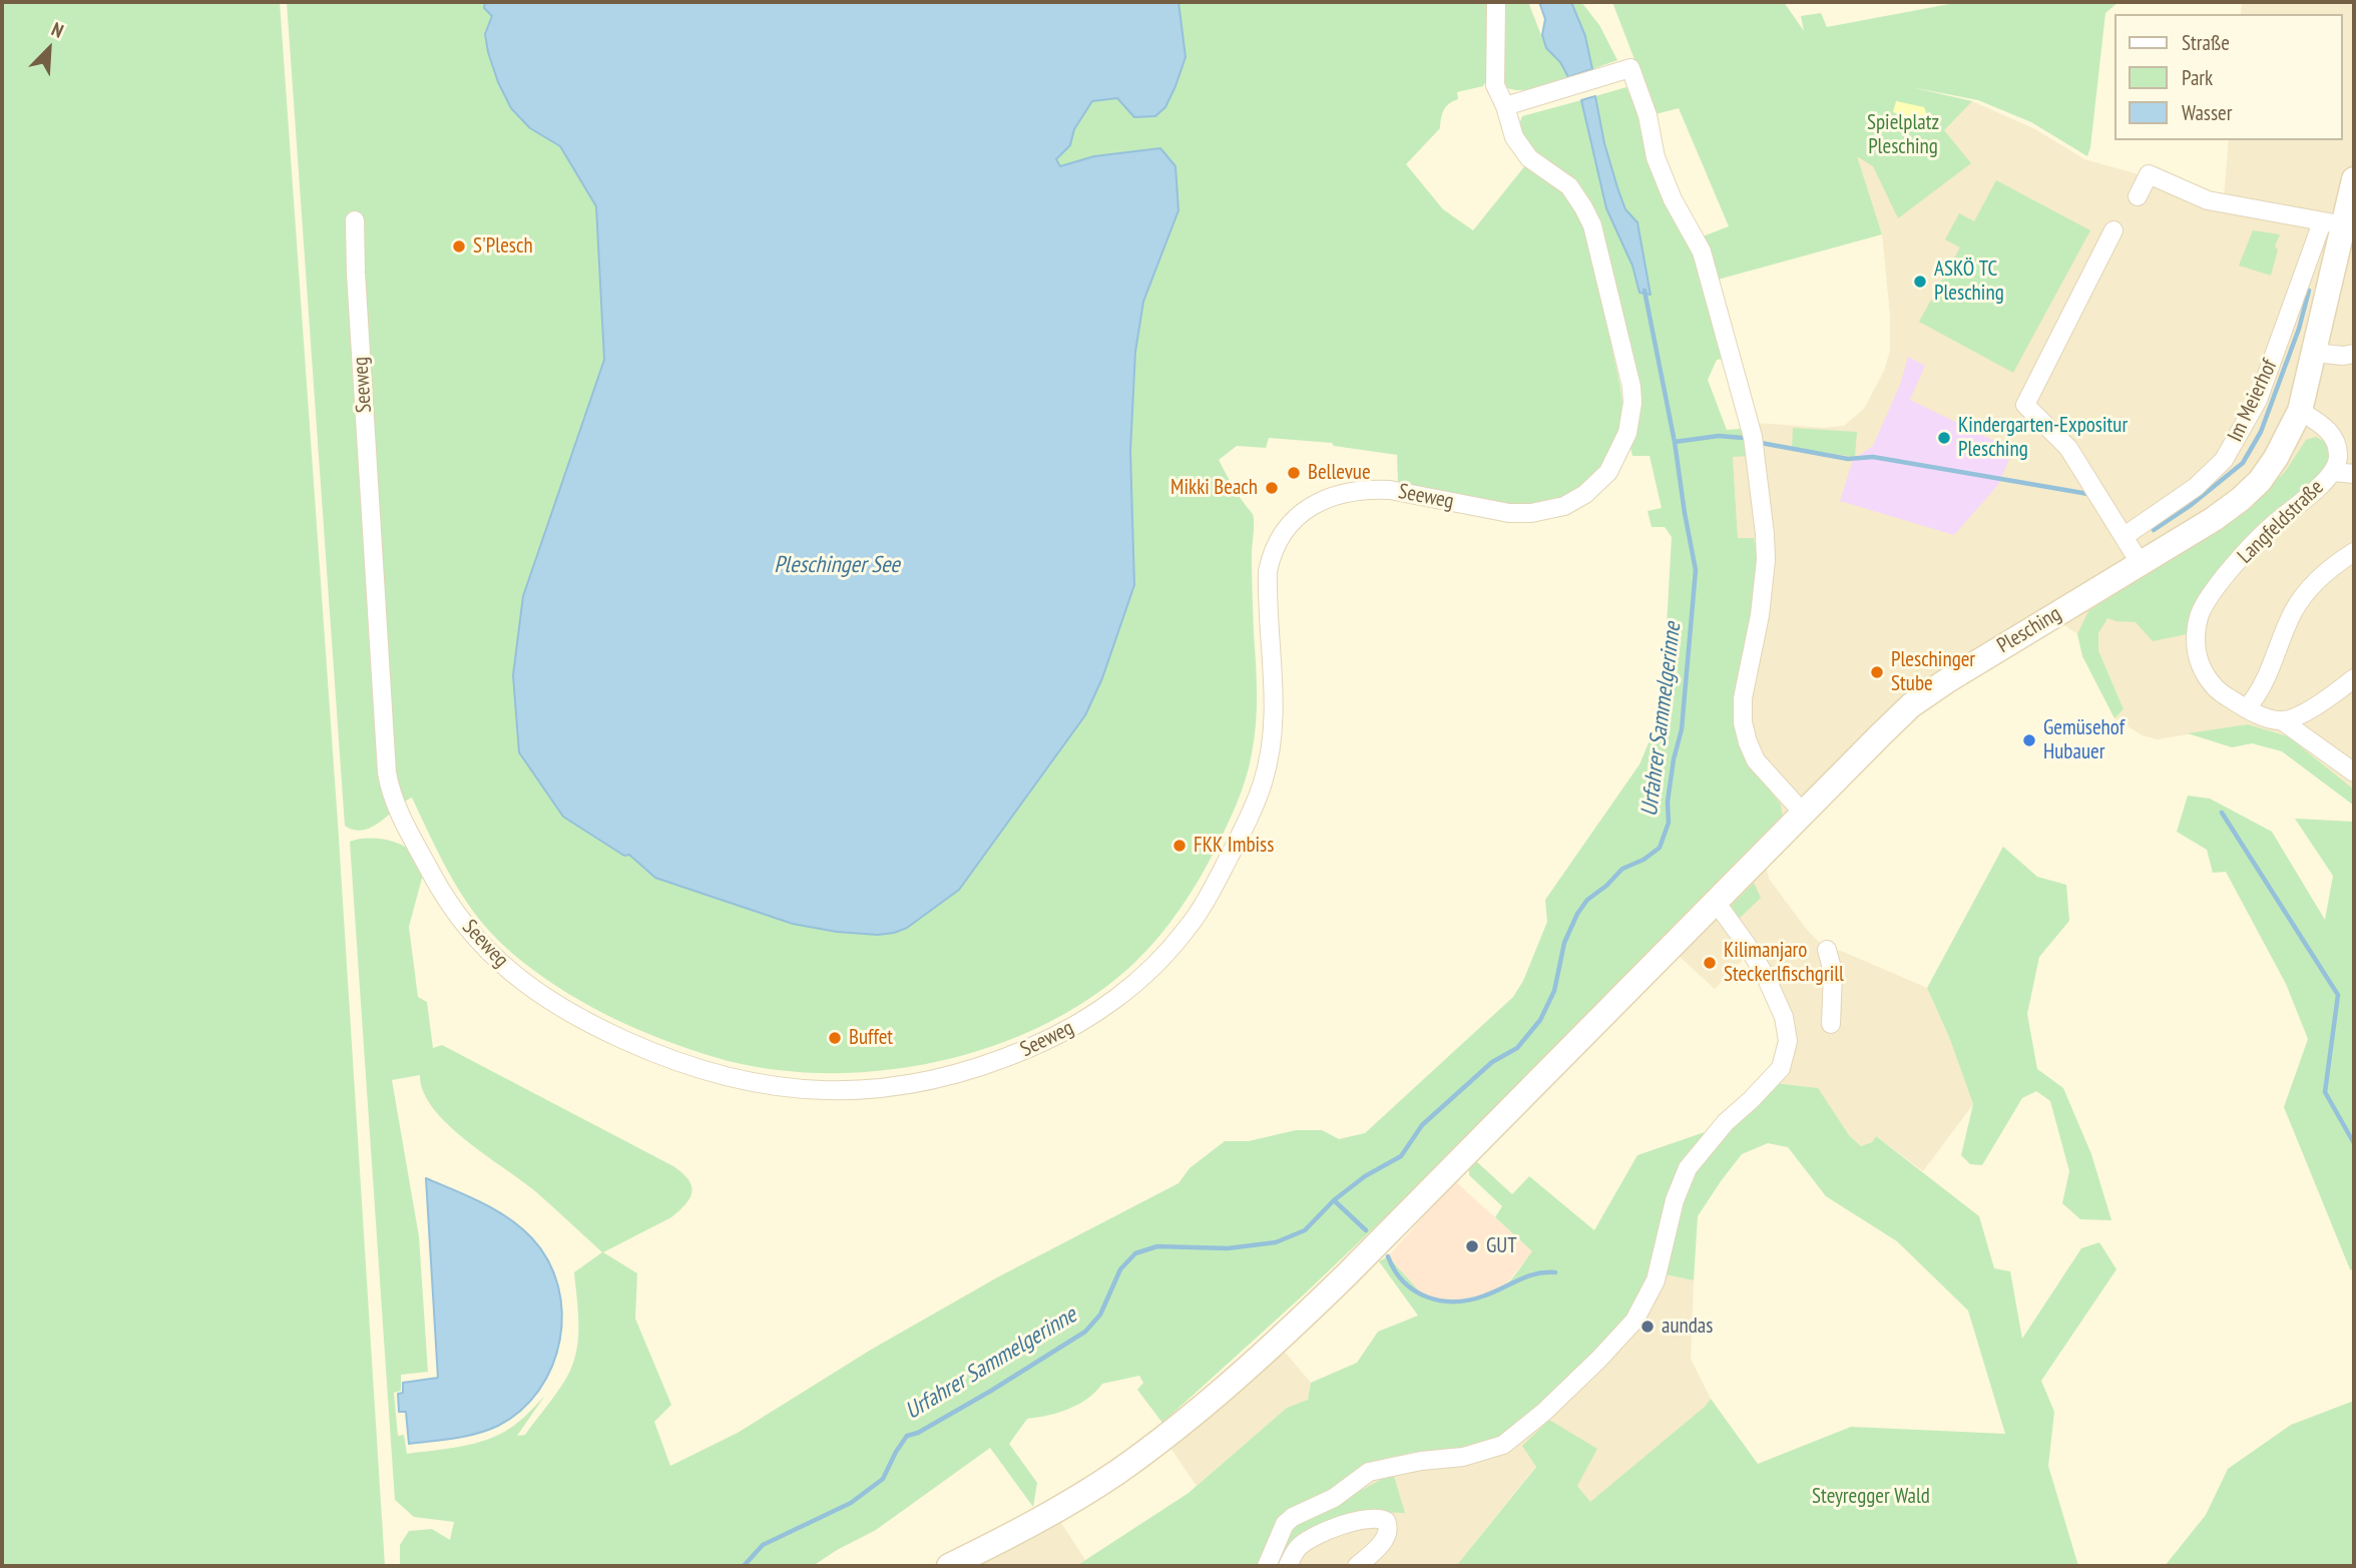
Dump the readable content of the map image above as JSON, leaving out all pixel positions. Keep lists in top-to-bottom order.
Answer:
{
  "streets": {
    "main road": ["Plesching"],
    "street": ["Seeweg", "Im Meierhof", "Langfeldstraße"]
  },
  "crossings": [
    ["Im Meierhof", "Plesching"],
    ["Langfeldstraße", "Plesching"]
  ],
  "water": ["Pleschinger See", "Urfahrer Sammelgerinne"],
  "parks": ["Spielplatz Plesching", "Steyregger Wald"],
  "places": [
    "S'Plesch",
    "ASKÖ TC Plesching",
    "Kindergarten-Expositur Plesching",
    "Bellevue",
    "Mikki Beach",
    "Pleschinger Stube",
    "Gemüsehof Hubauer",
    "FKK Imbiss",
    "Kilimanjaro Steckerlfischgrill",
    "Buffet",
    "GUT",
    "aundas"
  ],
  "legend": ["Straße", "Park", "Wasser"],
  "north": "top right"
}
